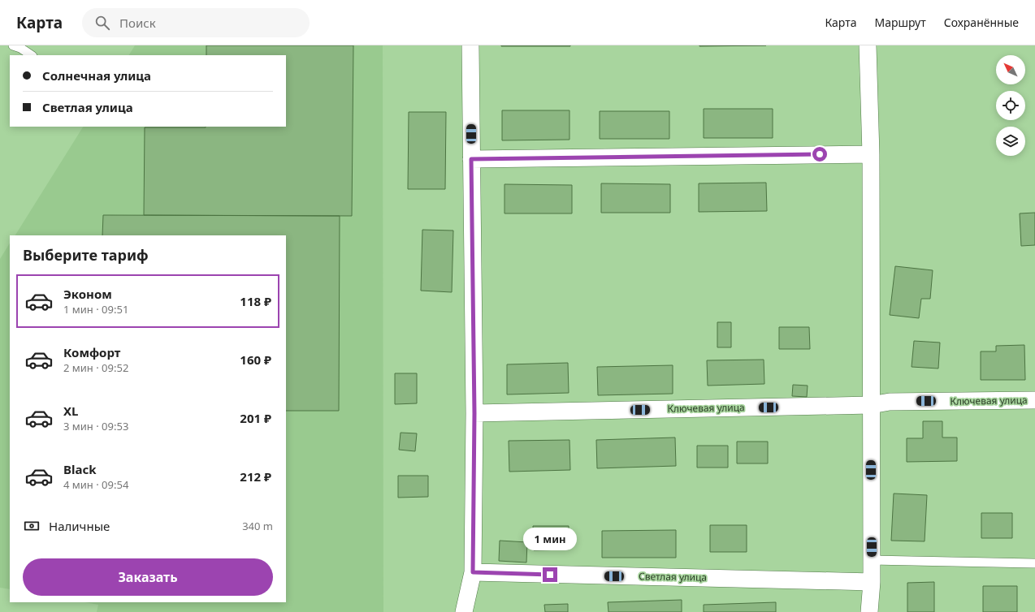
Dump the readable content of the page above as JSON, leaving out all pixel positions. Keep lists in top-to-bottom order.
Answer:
{
  "streets": {
    "street": ["Ключевая улица", "Светлая улица"]
  },
  "north": "top left",
  "page": {
    "header": "Карта",
    "search": "Поиск",
    "nav": ["Карта", "Маршрут", "Сохранённые"],
    "banner": ["Солнечная улица", "Светлая улица"],
    "heading": "Выберите тариф",
    "list": [
      {
        "name": "Эконом",
        "note": "1 мин · 09:51",
        "value": "118 ₽"
      },
      {
        "name": "Комфорт",
        "note": "2 мин · 09:52",
        "value": "160 ₽"
      },
      {
        "name": "XL",
        "note": "3 мин · 09:53",
        "value": "201 ₽"
      },
      {
        "name": "Black",
        "note": "4 мин · 09:54",
        "value": "212 ₽"
      }
    ],
    "pay": ["Наличные", "340 m"],
    "bubble": "1 мин",
    "buttons": "Заказать"
  }
}
